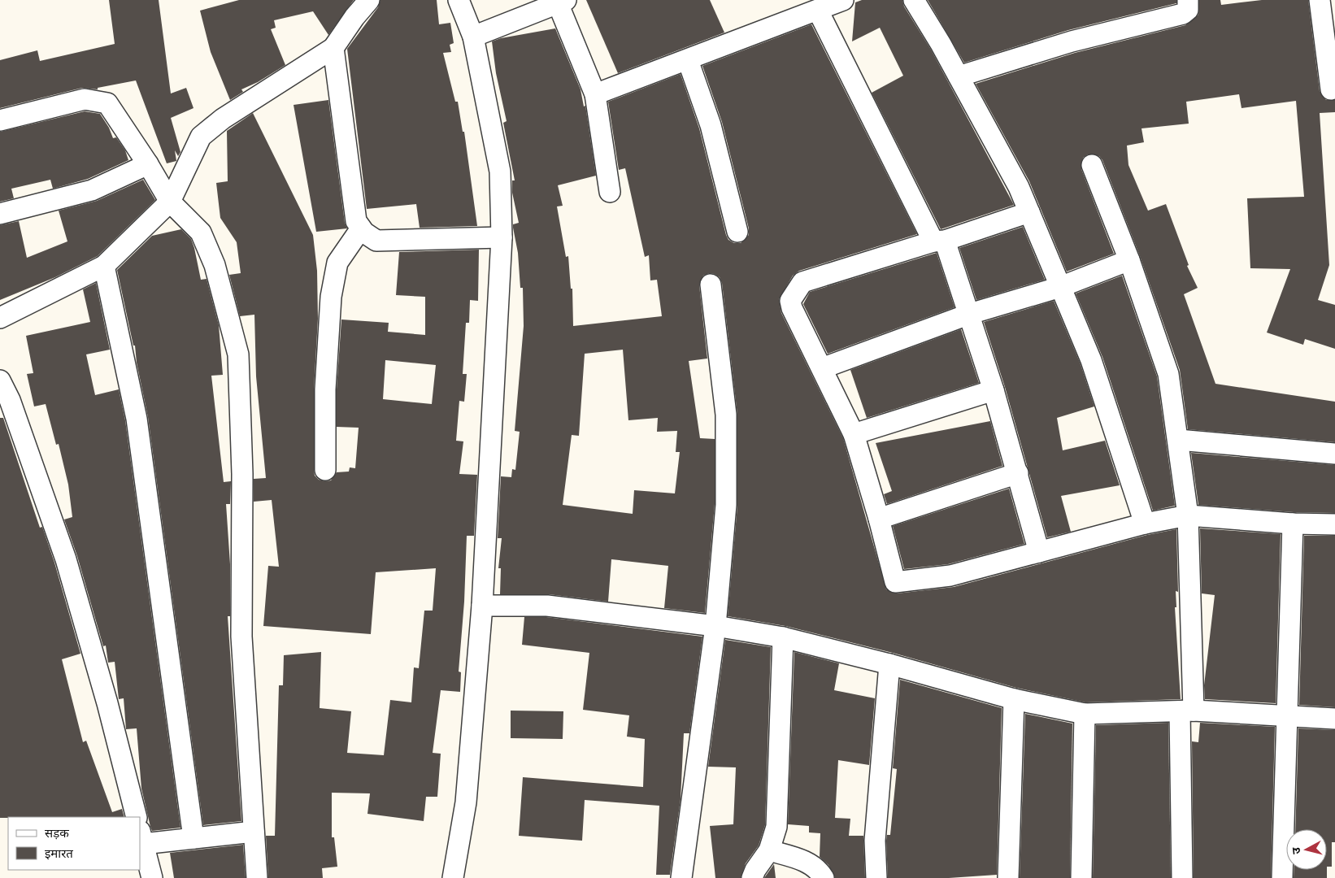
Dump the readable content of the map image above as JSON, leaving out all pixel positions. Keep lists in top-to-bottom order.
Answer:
{
  "legend": ["सड़क", "इमारत"],
  "north": "left"
}
